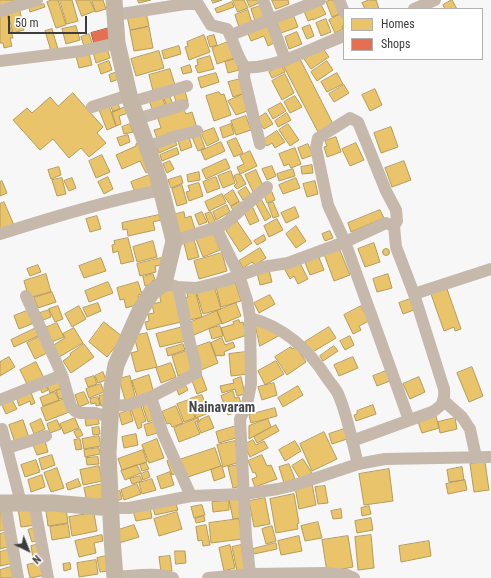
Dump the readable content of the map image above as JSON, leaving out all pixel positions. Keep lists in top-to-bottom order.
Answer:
{
  "districts": ["Nainavaram"],
  "legend": ["Homes", "Shops"],
  "scale_bar": "50 m",
  "north": "bottom right"
}
